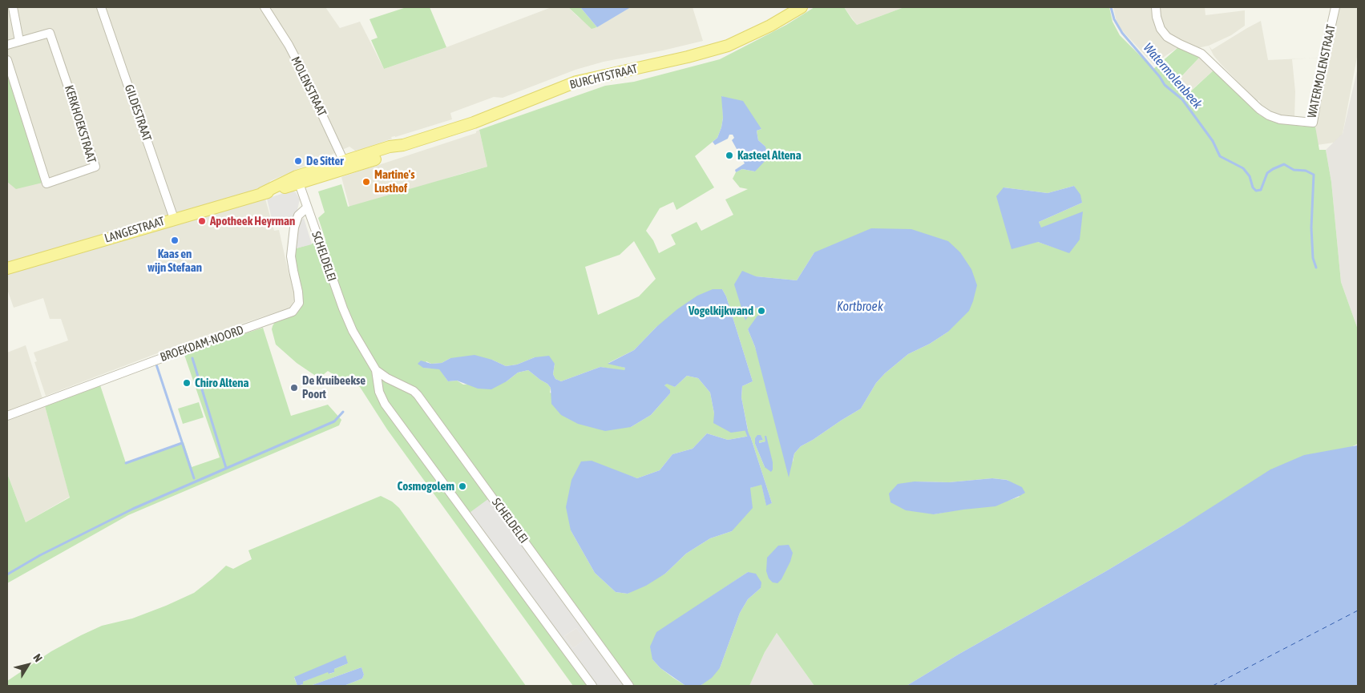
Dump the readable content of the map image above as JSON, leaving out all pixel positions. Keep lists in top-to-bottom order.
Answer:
{
  "streets": {
    "main road": ["BURCHTSTRAAT", "LANGESTRAAT"],
    "street": [
      "WATERMOLENSTRAAT",
      "MOLENSTRAAT",
      "GILDESTRAAT",
      "KERKHOEKSTRAAT",
      "SCHELDELEI",
      "BROEKDAM-NOORD"
    ]
  },
  "crossings": [
    ["BURCHTSTRAAT", "MOLENSTRAAT"],
    ["BURCHTSTRAAT", "LANGESTRAAT"],
    ["MOLENSTRAAT", "LANGESTRAAT"],
    ["GILDESTRAAT", "LANGESTRAAT"],
    ["LANGESTRAAT", "SCHELDELEI"],
    ["SCHELDELEI", "BROEKDAM-NOORD"]
  ],
  "water": ["Watermolenbeek", "Kortbroek"],
  "places": [
    "Kasteel Altena",
    "De Sitter",
    "Martine's Lusthof",
    "Apotheek Heyrman",
    "Kaas en wijn Stefaan",
    "Vogelkijkwand",
    "Chiro Altena",
    "De Kruibeekse Poort",
    "Cosmogolem"
  ],
  "north": "top right"
}
